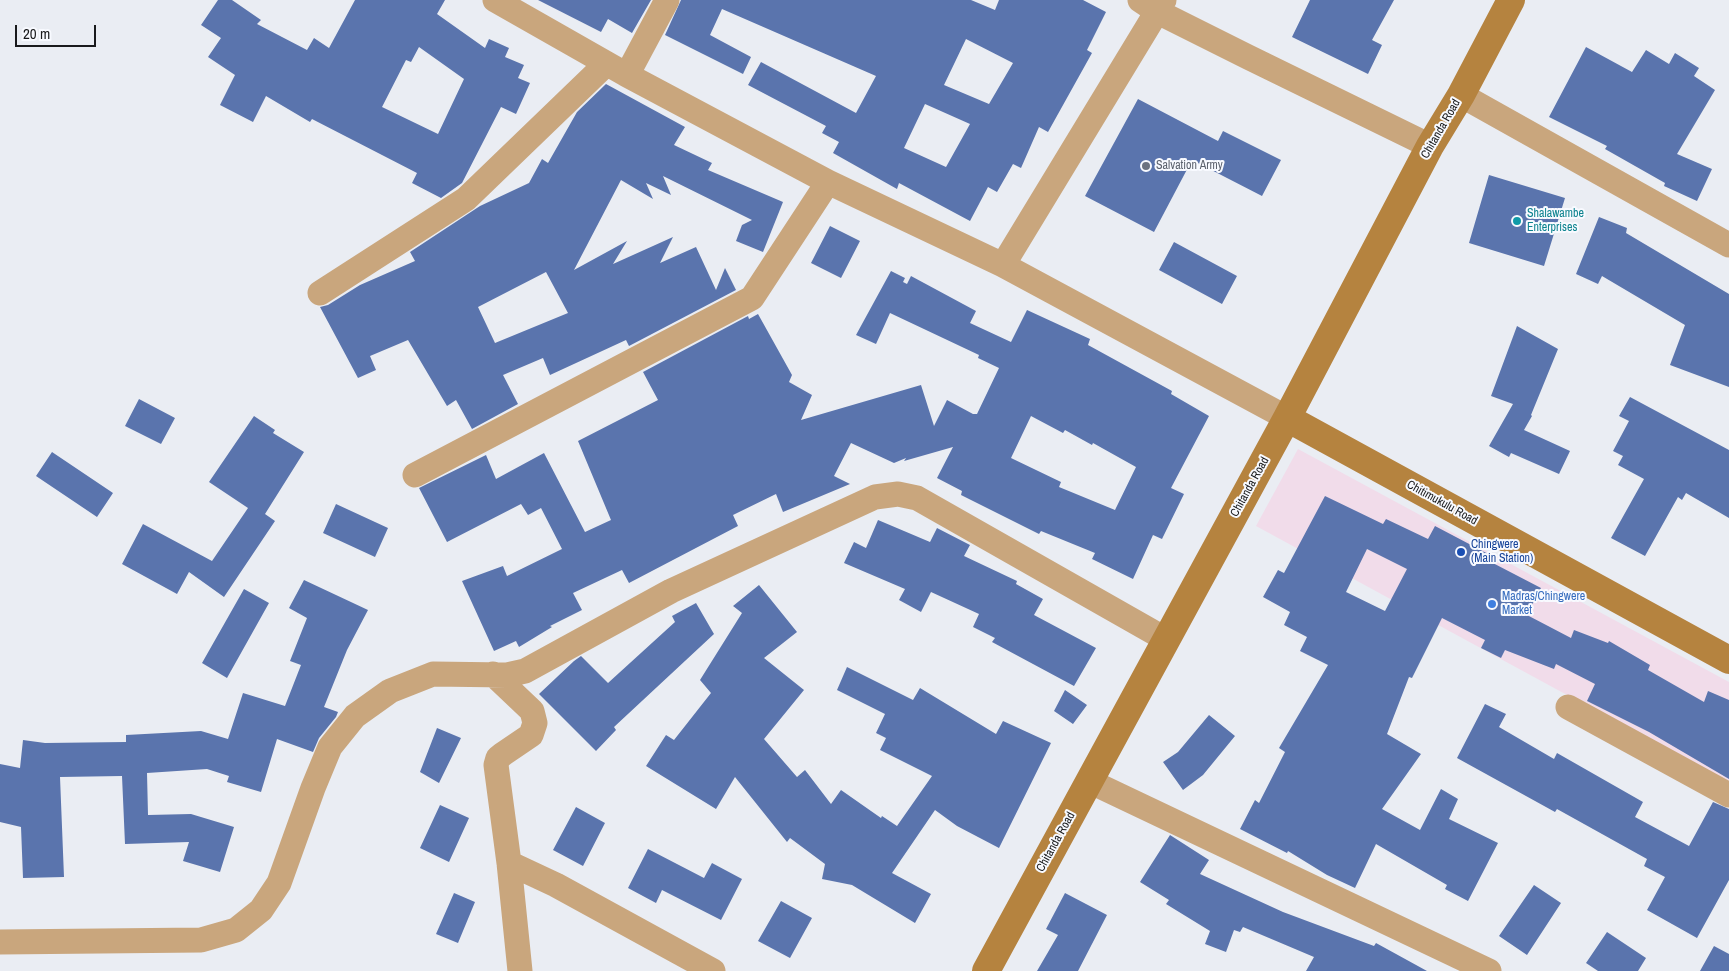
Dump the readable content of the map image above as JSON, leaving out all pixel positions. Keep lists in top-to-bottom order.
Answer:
{
  "streets": {
    "street": ["Chitanda Road", "Chitimukulu Road"]
  },
  "crossings": [
    ["Chitanda Road", "Chitimukulu Road"]
  ],
  "places": [
    "Salvation Army",
    "Shalawambe Enterprises",
    "Chingwere (Main Station)",
    "Madras/Chingwere Market"
  ],
  "scale_bar": "20 m"
}
